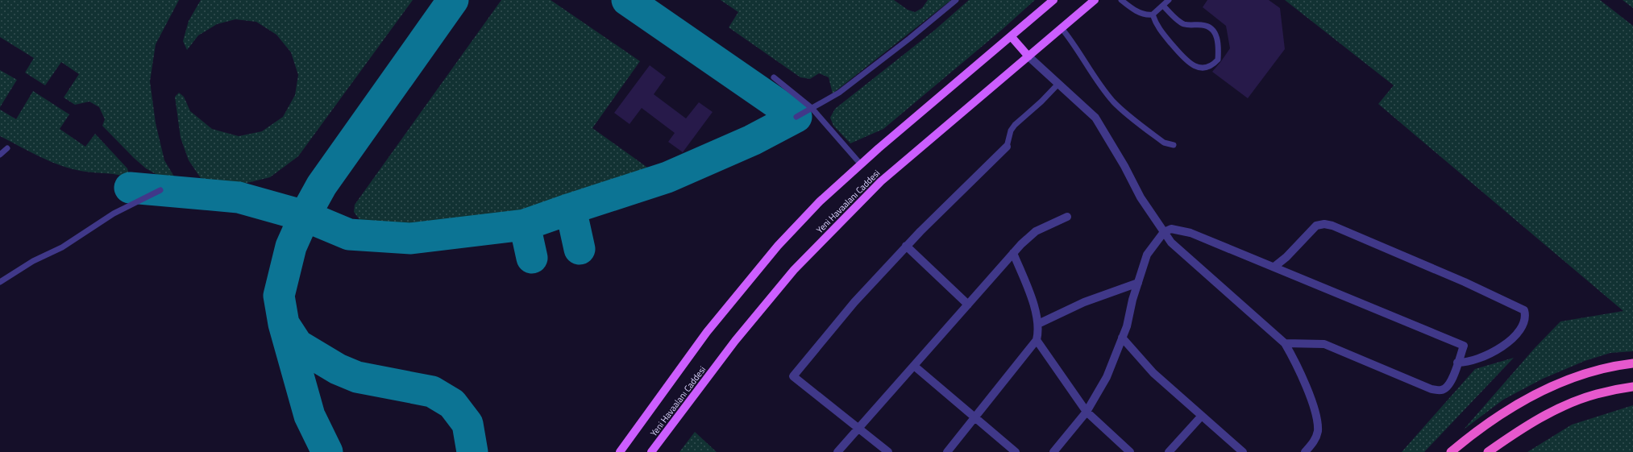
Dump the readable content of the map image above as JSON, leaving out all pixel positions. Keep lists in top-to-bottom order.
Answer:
{
  "streets": {
    "main road": ["Yeni Havaalanı Caddesi"]
  }
}
